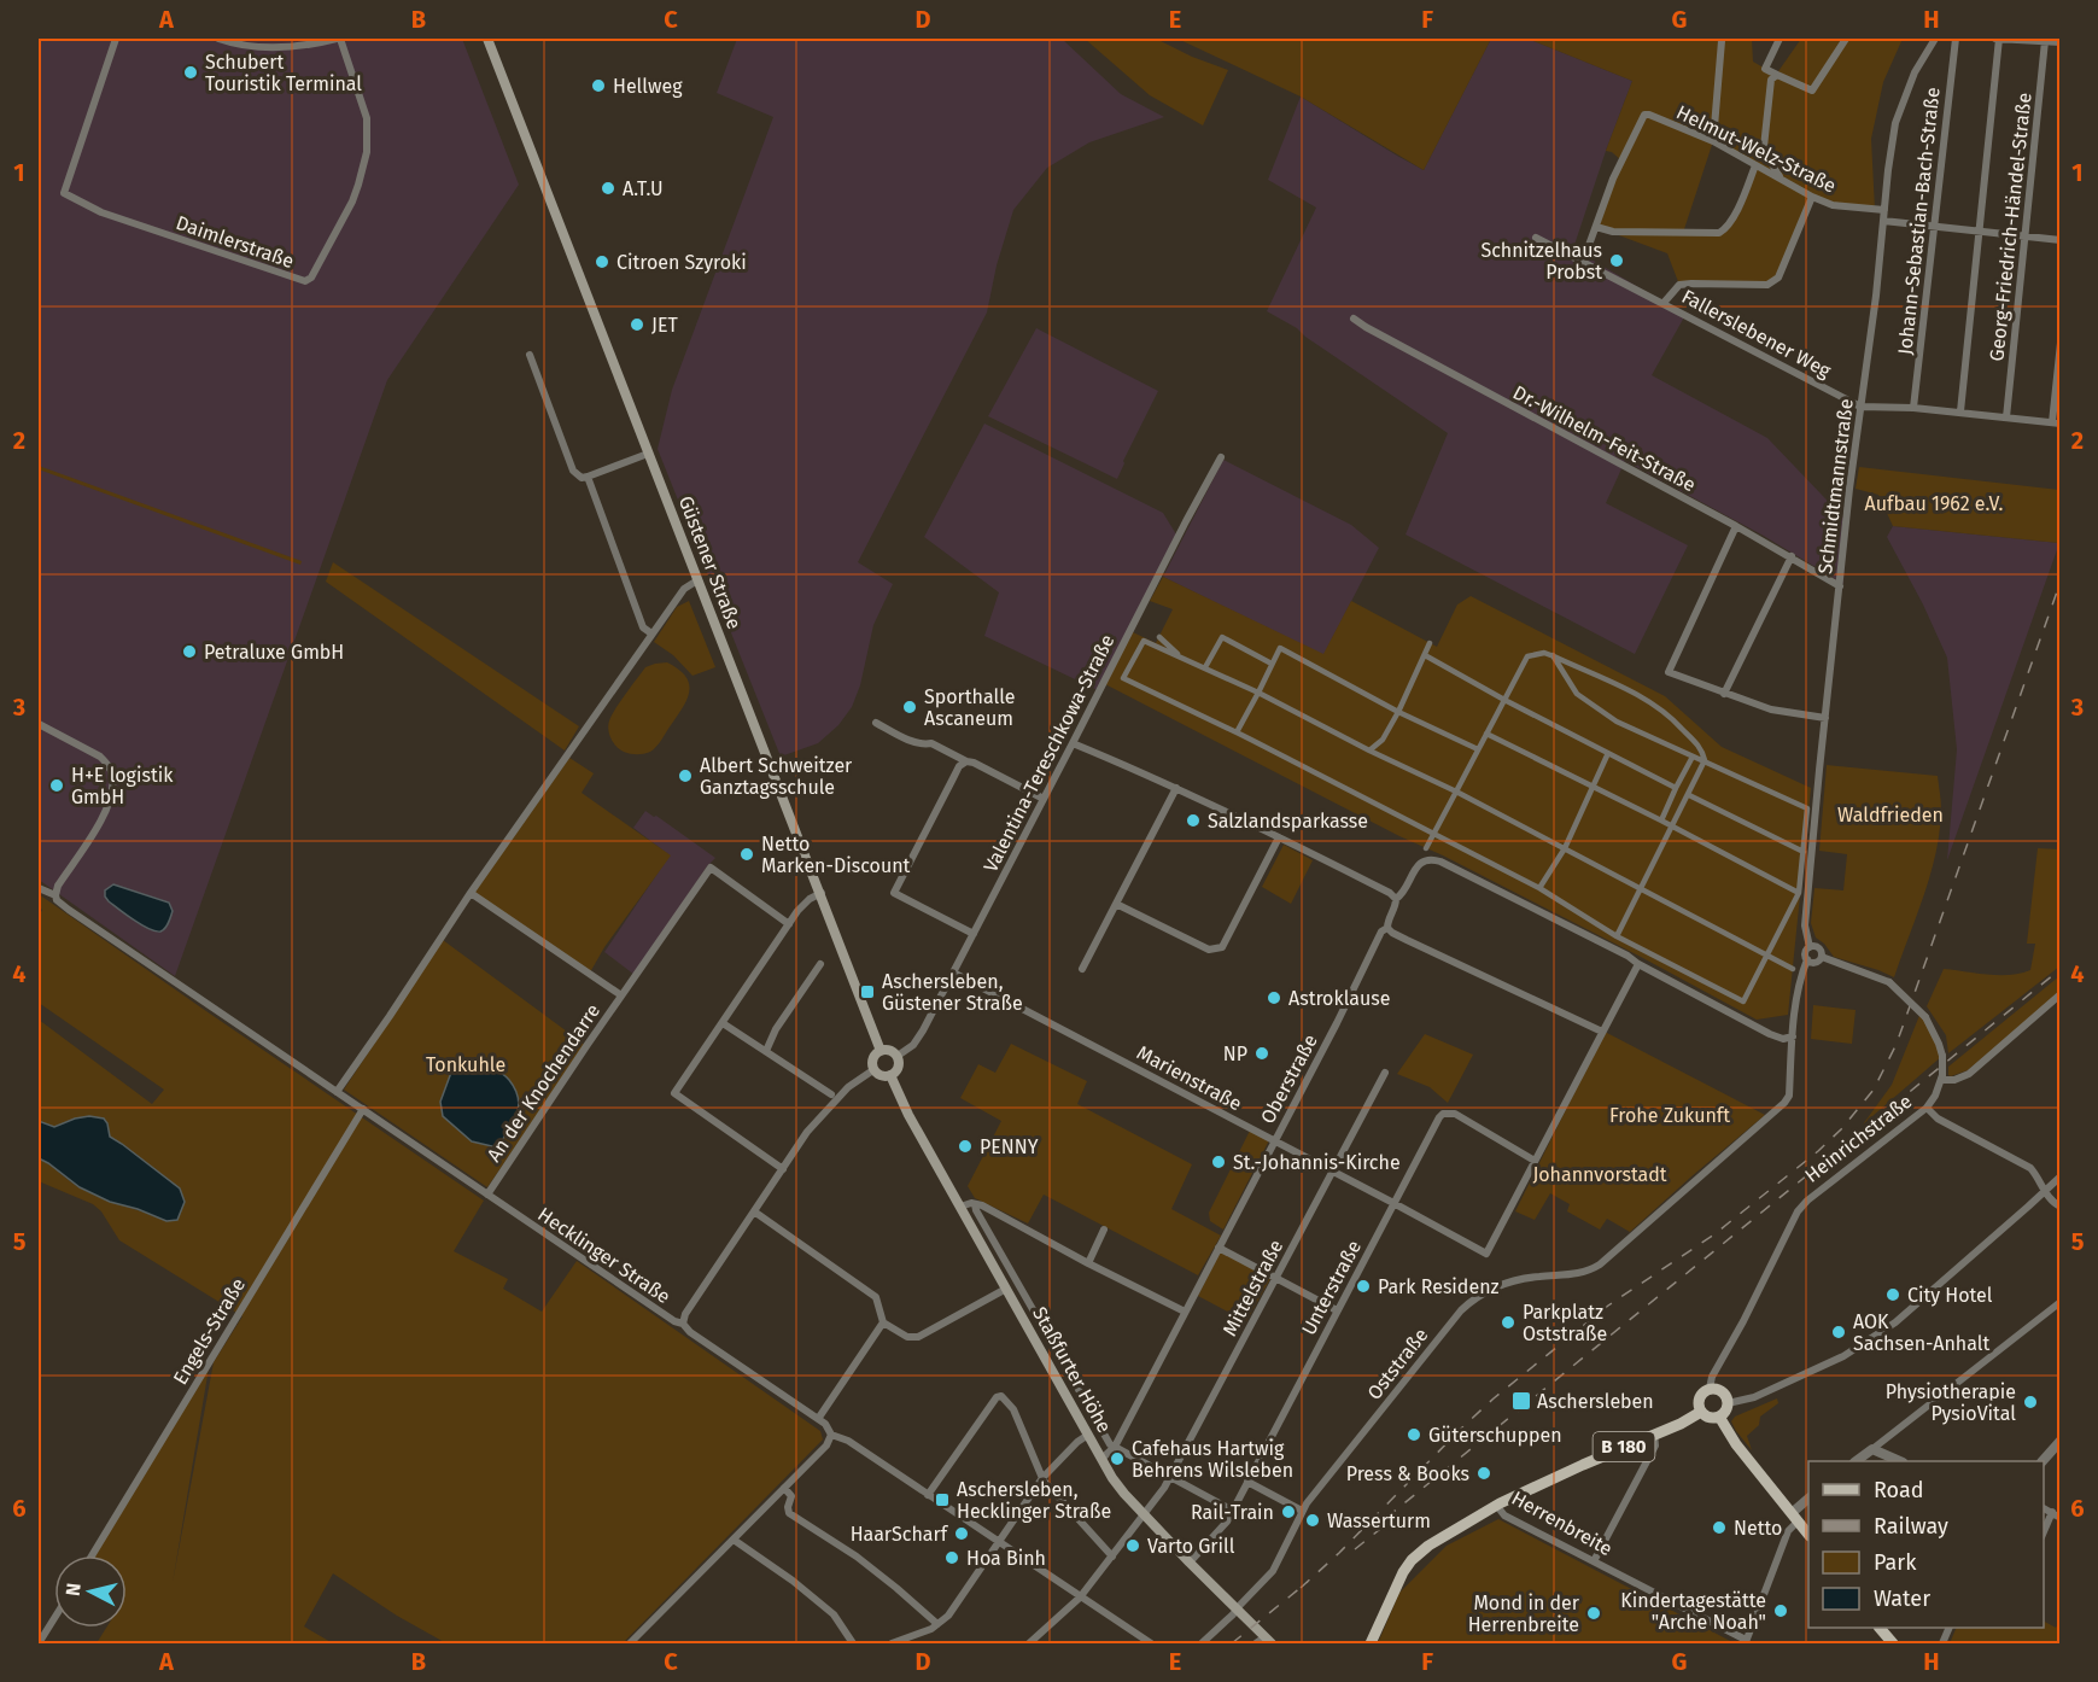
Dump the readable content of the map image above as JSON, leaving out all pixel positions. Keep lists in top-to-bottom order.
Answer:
{
  "streets": {
    "main road": [
      "Güstener Straße",
      "Staßfurter Höhe",
      "B 180",
      "Herrenbreite"
    ],
    "street": [
      "Helmut-Welz-Straße",
      "Johann-Sebastian-Bach-Straße",
      "Georg-Friedrich-Händel-Straße",
      "Daimlerstraße",
      "Fallerslebener Weg",
      "Dr.-Wilhelm-Feit-Straße",
      "Schmidtmannstraße",
      "Valentina-Tereschkowa-Straße",
      "Marienstraße",
      "Oberstraße",
      "An der Knochendarre",
      "Heinrichstraße",
      "Hecklinger Straße",
      "Mittelstraße",
      "Unterstraße",
      "Engels-Straße",
      "Oststraße"
    ]
  },
  "crossings": [
    ["Helmut-Welz-Straße", "Fallerslebener Weg"],
    ["Helmut-Welz-Straße", "Schmidtmannstraße"],
    ["Johann-Sebastian-Bach-Straße", "Fallerslebener Weg"],
    ["Georg-Friedrich-Händel-Straße", "Fallerslebener Weg"],
    ["Fallerslebener Weg", "Schmidtmannstraße"],
    ["Dr.-Wilhelm-Feit-Straße", "Schmidtmannstraße"],
    ["Schmidtmannstraße", "Heinrichstraße"],
    ["Güstener Straße", "Valentina-Tereschkowa-Straße"],
    ["Güstener Straße", "Staßfurter Höhe"],
    ["Valentina-Tereschkowa-Straße", "Marienstraße"],
    ["Valentina-Tereschkowa-Straße", "Staßfurter Höhe"],
    ["Marienstraße", "Oberstraße"],
    ["Marienstraße", "Mittelstraße"],
    ["Marienstraße", "Unterstraße"],
    ["Oberstraße", "Staßfurter Höhe"],
    ["An der Knochendarre", "Hecklinger Straße"],
    ["Heinrichstraße", "B 180"],
    ["Hecklinger Straße", "Mittelstraße"],
    ["Hecklinger Straße", "Engels-Straße"],
    ["Mittelstraße", "Staßfurter Höhe"],
    ["Unterstraße", "Staßfurter Höhe"],
    ["Oststraße", "Staßfurter Höhe"],
    ["B 180", "Herrenbreite"]
  ],
  "parks": [
    "Aufbau 1962 e.V.",
    "Waldfrieden",
    "Tonkuhle",
    "Frohe Zukunft",
    "Johannvorstadt"
  ],
  "places": {
    "other": [
      "Schubert Touristik Terminal",
      "Hellweg",
      "A.T.U",
      "Schnitzelhaus Probst",
      "Citroen Szyroki",
      "JET",
      "Petraluxe GmbH",
      "Sporthalle Ascaneum",
      "Albert Schweitzer Ganztagsschule",
      "H+E logistik GmbH",
      "Salzlandsparkasse",
      "Netto Marken-Discount",
      "Astroklause",
      "NP",
      "PENNY",
      "St.-Johannis-Kirche",
      "Park Residenz",
      "City Hotel",
      "Parkplatz Oststraße",
      "AOK Sachsen-Anhalt",
      "Physiotherapie PysioVital",
      "Güterschuppen",
      "Cafehaus Hartwig Behrens Wilsleben",
      "Press & Books",
      "Rail-Train",
      "Wasserturm",
      "Netto",
      "HaarScharf",
      "Varto Grill",
      "Hoa Binh",
      "Kindertagestätte \"Arche Noah\"",
      "Mond in der Herrenbreite"
    ],
    "transit": ["Aschersleben, Güstener Straße", "Aschersleben", "Aschersleben, Hecklinger Straße"]
  },
  "legend": [
    "Road",
    "Railway",
    "Park",
    "Water"
  ],
  "north": "left",
  "grid": {
    "columns": [
      "A",
      "B",
      "C",
      "D",
      "E",
      "F",
      "G",
      "H"
    ],
    "rows": [
      "1",
      "2",
      "3",
      "4",
      "5",
      "6"
    ]
  }
}
